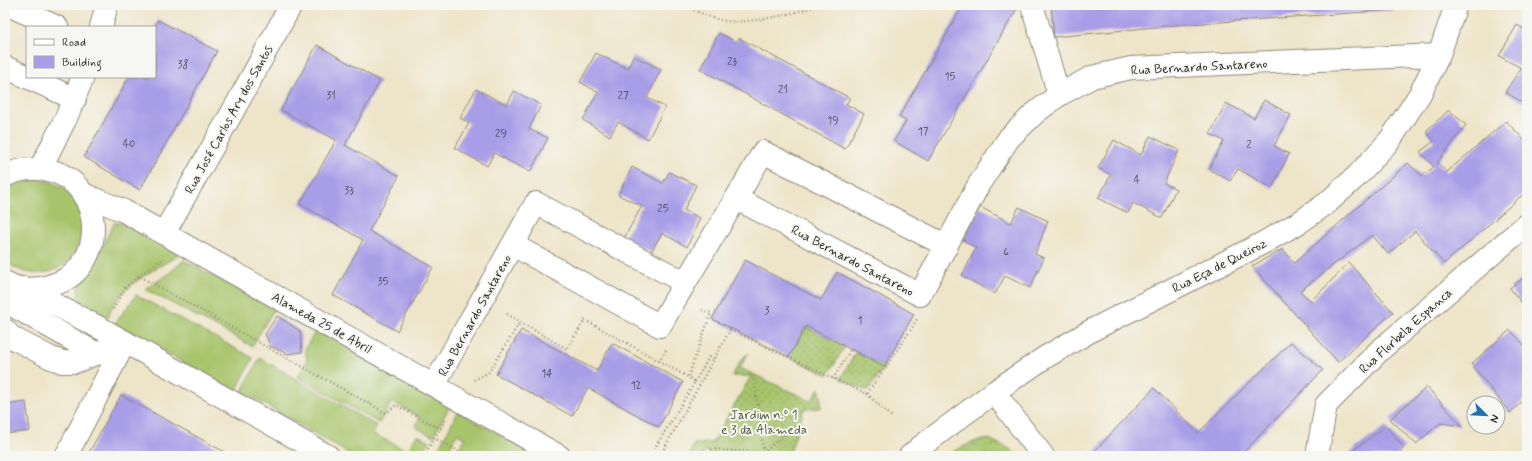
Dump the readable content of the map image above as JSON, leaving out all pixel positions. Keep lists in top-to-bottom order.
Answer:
{
  "streets": {
    "street": [
      "Rua Bernardo Santareno",
      "Rua José Carlos Ary dos Santos",
      "Rua Eça de Queiroz",
      "Alameda 25 de Abril",
      "Rua Florbela Espanca"
    ]
  },
  "crossings": [
    ["Rua Bernardo Santareno", "Rua Eça de Queiroz"],
    ["Rua Bernardo Santareno", "Alameda 25 de Abril"],
    ["Rua José Carlos Ary dos Santos", "Alameda 25 de Abril"]
  ],
  "parks": ["Jardim n.º 1 e 3 da Alameda"],
  "house_numbers": [
    "23",
    "38",
    "15",
    "21",
    "31",
    "27",
    "19",
    "17",
    "29",
    "40",
    "2",
    "4",
    "33",
    "25",
    "6",
    "35",
    "3",
    "1",
    "14",
    "12"
  ],
  "legend": ["Road", "Building"],
  "north": "bottom right"
}
